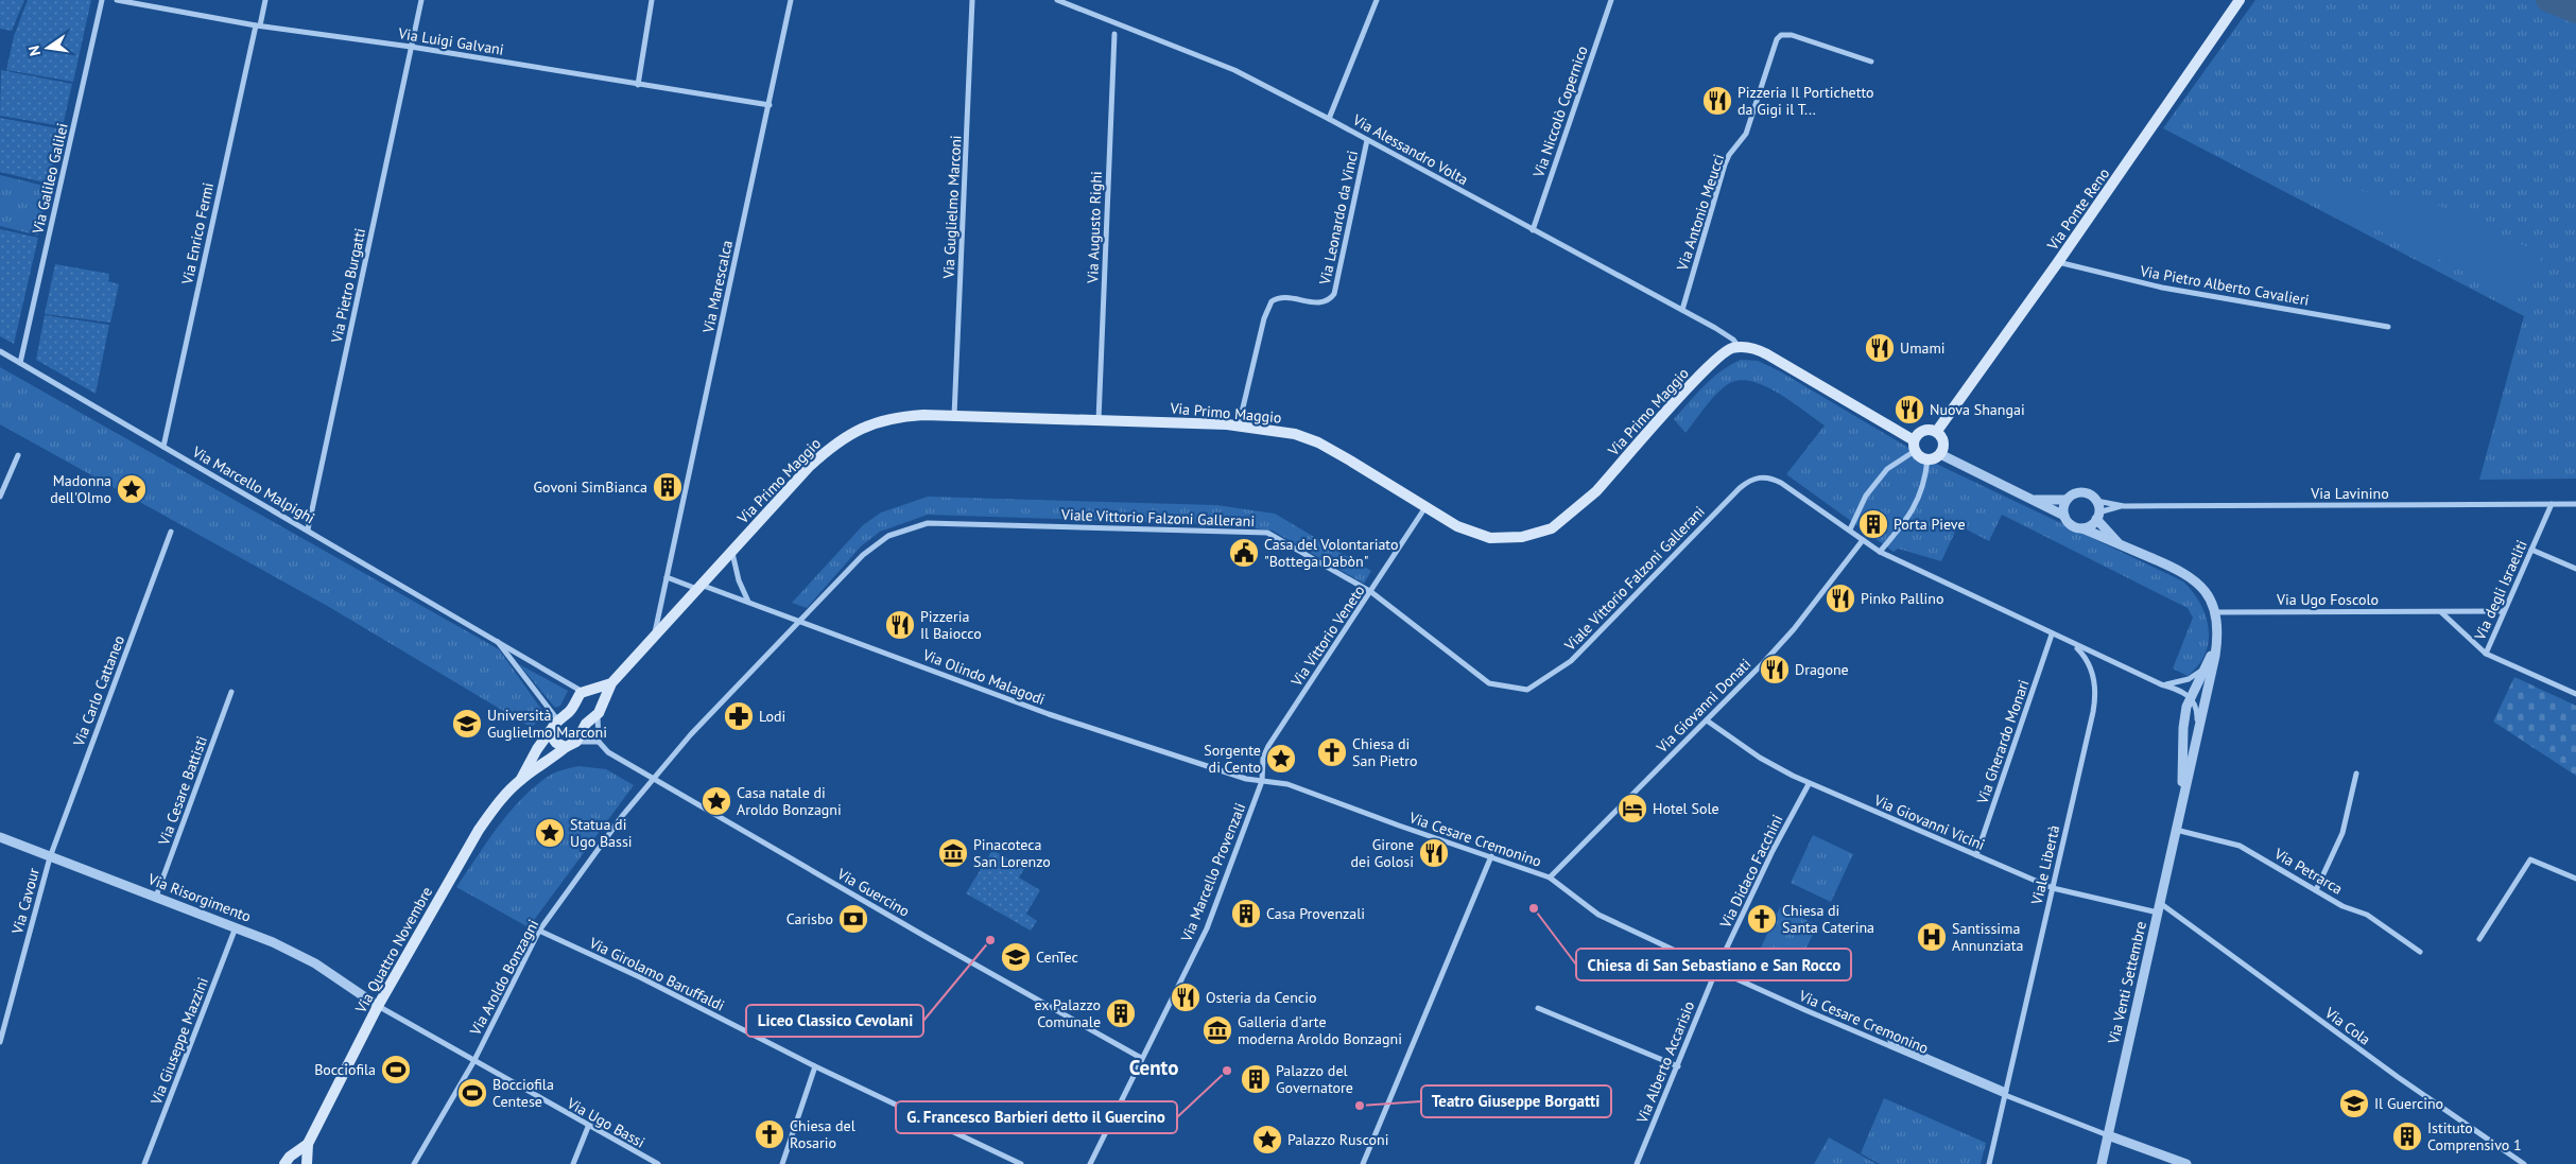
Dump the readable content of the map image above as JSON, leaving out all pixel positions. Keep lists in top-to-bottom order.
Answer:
{
  "streets": {
    "main road": ["Via Ponte Reno", "Via Primo Maggio", "Via Quattro Novembre"],
    "street": [
      "Via Luigi Galvani",
      "Via Niccolò Copernico",
      "Via Alessandro Volta",
      "Via Galileo Galilei",
      "Via Guglielmo Marconi",
      "Via Antonio Meucci",
      "Via Leonardo da Vinci",
      "Via Augusto Righi",
      "Via Enrico Fermi",
      "Via Pietro Burgatti",
      "Via Pietro Alberto Cavalieri",
      "Via Marescalca",
      "Via Marcello Malpighi",
      "Via Lavinino",
      "Viale Vittorio Falzoni Gallerani",
      "Via degli Israeliti",
      "Via Ugo Foscolo",
      "Via Vittorio Veneto",
      "Via Olindo Malagodi",
      "Via Carlo Cattaneo",
      "Via Giovanni Donati",
      "Via Gherardo Monari",
      "Via Cesare Battisti",
      "Via Giovanni Vicini",
      "Via Cesare Cremonino",
      "Viale Libertà",
      "Via Didaco Facchini",
      "Via Petrarca",
      "Via Marcello Provenzali",
      "Via Guercino",
      "Via Risorgimento",
      "Via Cavour",
      "Via Girolamo Baruffaldi",
      "Via Aroldo Bonzagni",
      "Via Venti Settembre",
      "Via Cola",
      "Via Giuseppe Mazzini",
      "Via Alberto Accarisio",
      "Via Ugo Bassi"
    ]
  },
  "crossings": [
    ["Via Luigi Galvani", "Via Enrico Fermi"],
    ["Via Luigi Galvani", "Via Pietro Burgatti"],
    ["Via Luigi Galvani", "Via Marescalca"],
    ["Via Niccolò Copernico", "Via Alessandro Volta"],
    ["Via Alessandro Volta", "Via Antonio Meucci"],
    ["Via Alessandro Volta", "Via Leonardo da Vinci"],
    ["Via Alessandro Volta", "Via Primo Maggio"],
    ["Via Galileo Galilei", "Via Marcello Malpighi"],
    ["Via Guglielmo Marconi", "Via Primo Maggio"],
    ["Via Ponte Reno", "Via Pietro Alberto Cavalieri"],
    ["Via Leonardo da Vinci", "Via Primo Maggio"],
    ["Via Augusto Righi", "Via Primo Maggio"],
    ["Via Enrico Fermi", "Via Marcello Malpighi"],
    ["Via Pietro Burgatti", "Via Marcello Malpighi"],
    ["Via Marescalca", "Via Primo Maggio"],
    ["Via Primo Maggio", "Via Vittorio Veneto"],
    ["Via Primo Maggio", "Via Olindo Malagodi"],
    ["Via Primo Maggio", "Via Quattro Novembre"],
    ["Via Marcello Malpighi", "Via Quattro Novembre"],
    ["Via Lavinino", "Via degli Israeliti"],
    ["Via Lavinino", "Via Venti Settembre"],
    ["Viale Vittorio Falzoni Gallerani", "Via Vittorio Veneto"],
    ["Viale Vittorio Falzoni Gallerani", "Via Olindo Malagodi"],
    ["Viale Vittorio Falzoni Gallerani", "Via Aroldo Bonzagni"],
    ["Via degli Israeliti", "Via Ugo Foscolo"],
    ["Via Ugo Foscolo", "Via Venti Settembre"],
    ["Via Vittorio Veneto", "Via Olindo Malagodi"],
    ["Via Vittorio Veneto", "Via Cesare Cremonino"],
    ["Via Vittorio Veneto", "Via Marcello Provenzali"],
    ["Via Olindo Malagodi", "Via Cesare Cremonino"],
    ["Via Olindo Malagodi", "Via Marcello Provenzali"],
    ["Via Olindo Malagodi", "Via Aroldo Bonzagni"],
    ["Via Carlo Cattaneo", "Via Risorgimento"],
    ["Via Carlo Cattaneo", "Via Cavour"],
    ["Via Giovanni Donati", "Via Giovanni Vicini"],
    ["Via Giovanni Donati", "Via Cesare Cremonino"],
    ["Via Gherardo Monari", "Via Giovanni Vicini"],
    ["Via Gherardo Monari", "Viale Libertà"],
    ["Via Cesare Battisti", "Via Risorgimento"],
    ["Via Giovanni Vicini", "Viale Libertà"],
    ["Via Giovanni Vicini", "Via Didaco Facchini"],
    ["Via Giovanni Vicini", "Via Venti Settembre"],
    ["Via Giovanni Vicini", "Via Cola"],
    ["Via Cesare Cremonino", "Viale Libertà"],
    ["Via Cesare Cremonino", "Via Didaco Facchini"],
    ["Via Cesare Cremonino", "Via Marcello Provenzali"],
    ["Via Cesare Cremonino", "Via Venti Settembre"],
    ["Via Cesare Cremonino", "Via Alberto Accarisio"],
    ["Viale Libertà", "Via Venti Settembre"],
    ["Via Didaco Facchini", "Via Alberto Accarisio"],
    ["Via Petrarca", "Via Venti Settembre"],
    ["Via Marcello Provenzali", "Via Guercino"],
    ["Via Guercino", "Via Aroldo Bonzagni"],
    ["Via Risorgimento", "Via Cavour"],
    ["Via Risorgimento", "Via Quattro Novembre"],
    ["Via Risorgimento", "Via Giuseppe Mazzini"],
    ["Via Risorgimento", "Via Ugo Bassi"],
    ["Via Quattro Novembre", "Via Ugo Bassi"],
    ["Via Girolamo Baruffaldi", "Via Aroldo Bonzagni"],
    ["Via Aroldo Bonzagni", "Via Ugo Bassi"],
    ["Via Venti Settembre", "Via Cola"]
  ],
  "districts": ["Cento"],
  "places": {
    "restaurant": [
      "Pizzeria Il Portichetto da Gigi il T...",
      "Umami",
      "Nuova Shangai",
      "Pinko Pallino",
      "Pizzeria Il Baiocco",
      "Dragone",
      "Girone dei Golosi",
      "Osteria da Cencio"
    ],
    "building": [
      "Govoni SimBianca",
      "Porta Pieve",
      "Casa Provenzali",
      "ex Palazzo Comunale",
      "Palazzo del Governatore",
      "Istituto Comprensivo 1"
    ],
    "place": [
      "Madonna dell'Olmo",
      "Sorgente di Cento",
      "Casa natale di Aroldo Bonzagni",
      "Statua di Ugo Bassi",
      "Palazzo Rusconi"
    ],
    "public building": ["Casa del Volontariato \"Bottega Dabòn\""],
    "pharmacy": ["Lodi"],
    "school or university": ["Università Guglielmo Marconi", "CenTec", "Il Guercino"],
    "church": ["Chiesa di San Pietro", "Chiesa di Santa Caterina", "Chiesa del Rosario"],
    "hotel": ["Hotel Sole"],
    "museum": ["Pinacoteca San Lorenzo", "Galleria d'arte moderna Aroldo Bonzagni"],
    "other": [
      "Chiesa di San Sebastiano e San Rocco",
      "Liceo Classico Cevolani",
      "G. Francesco Barbieri detto il Guercino",
      "Teatro Giuseppe Borgatti"
    ],
    "bank": ["Carisbo"],
    "hospital": ["Santissima Annunziata"],
    "sports": ["Bocciofila", "Bocciofila Centese"]
  },
  "north": "left"
}
